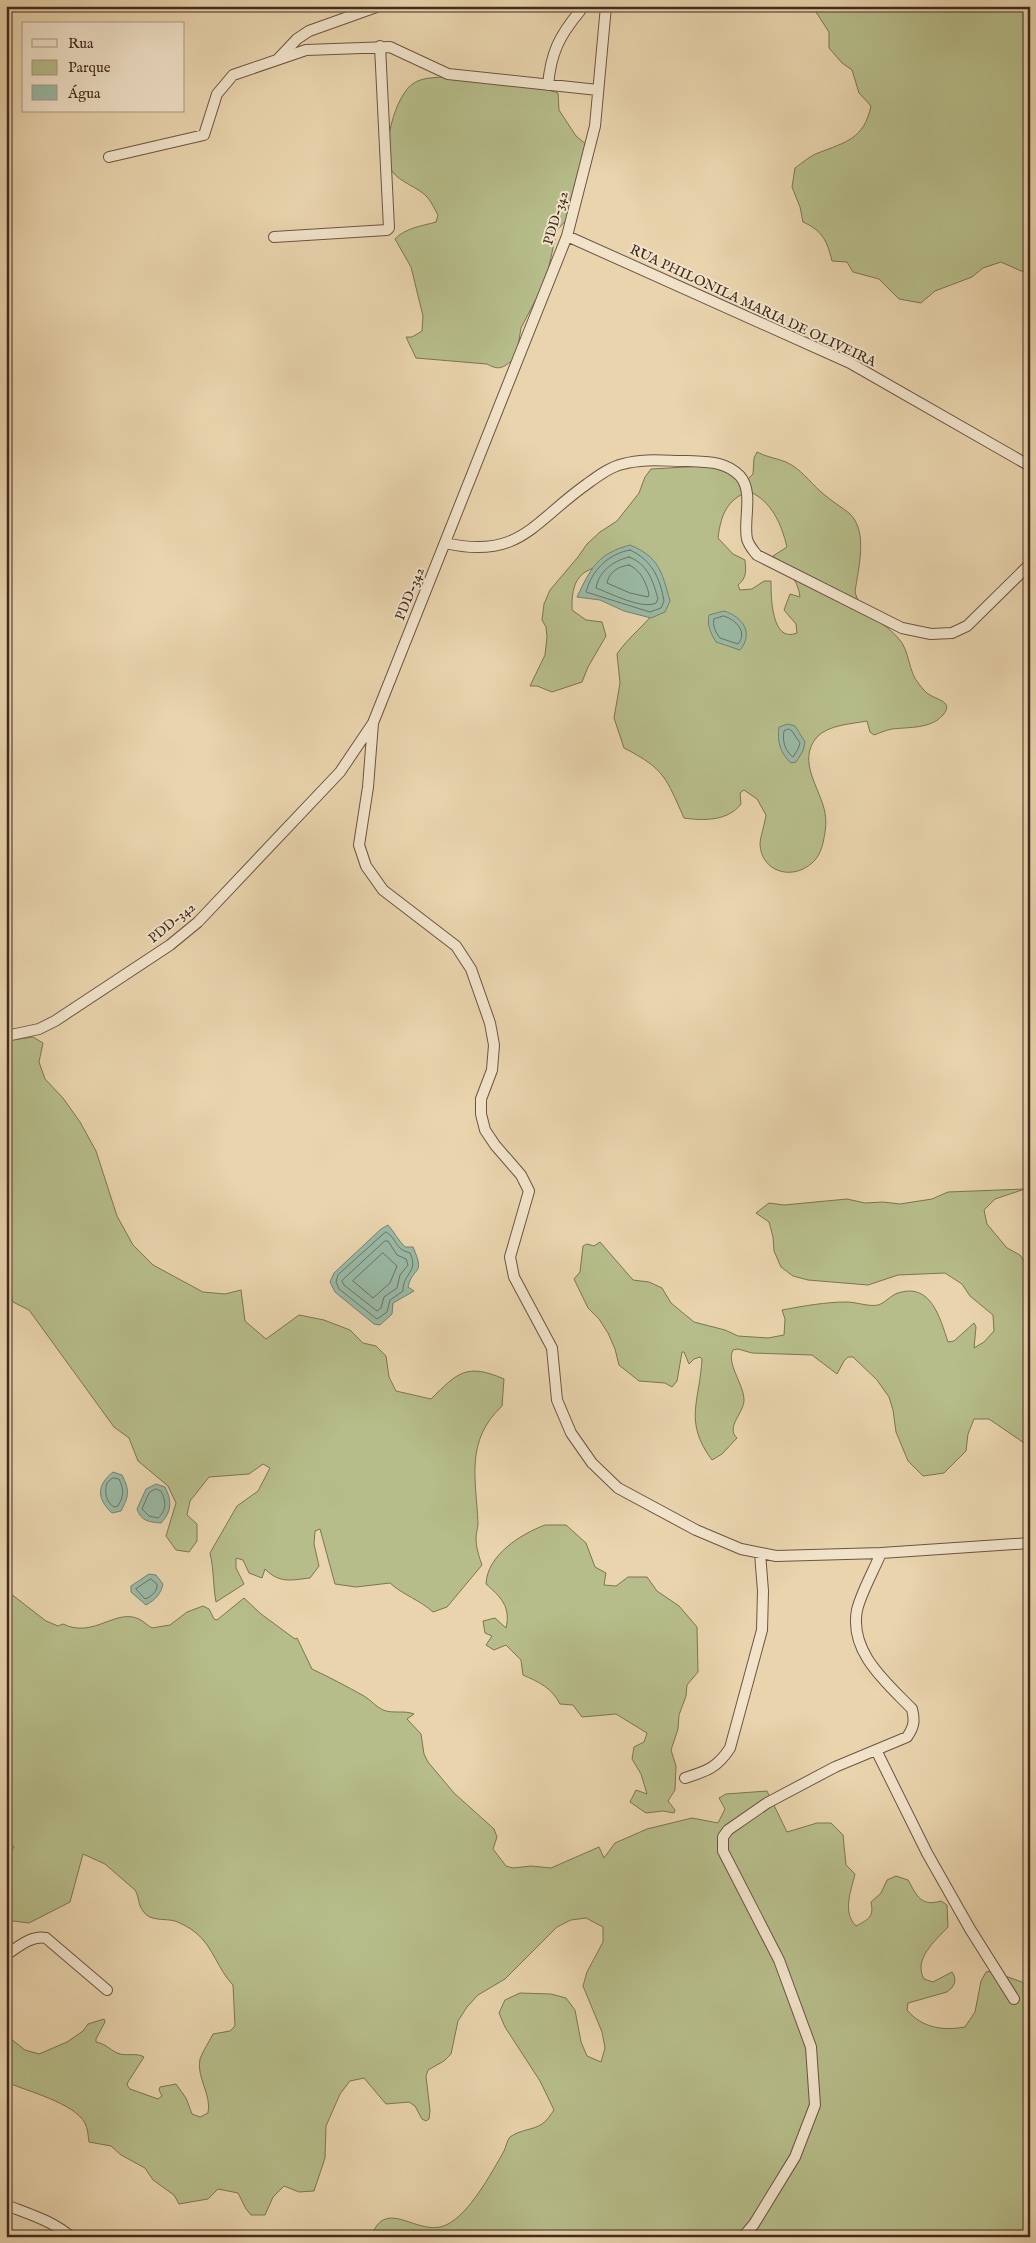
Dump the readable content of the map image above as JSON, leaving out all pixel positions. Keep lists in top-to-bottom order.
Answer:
{
  "streets": {
    "street": ["PDD-342", "RUA PHILONILA MARIA DE OLIVEIRA"]
  },
  "crossings": [
    ["PDD-342", "RUA PHILONILA MARIA DE OLIVEIRA"]
  ],
  "legend": ["Rua", "Parque", "Água"]
}
